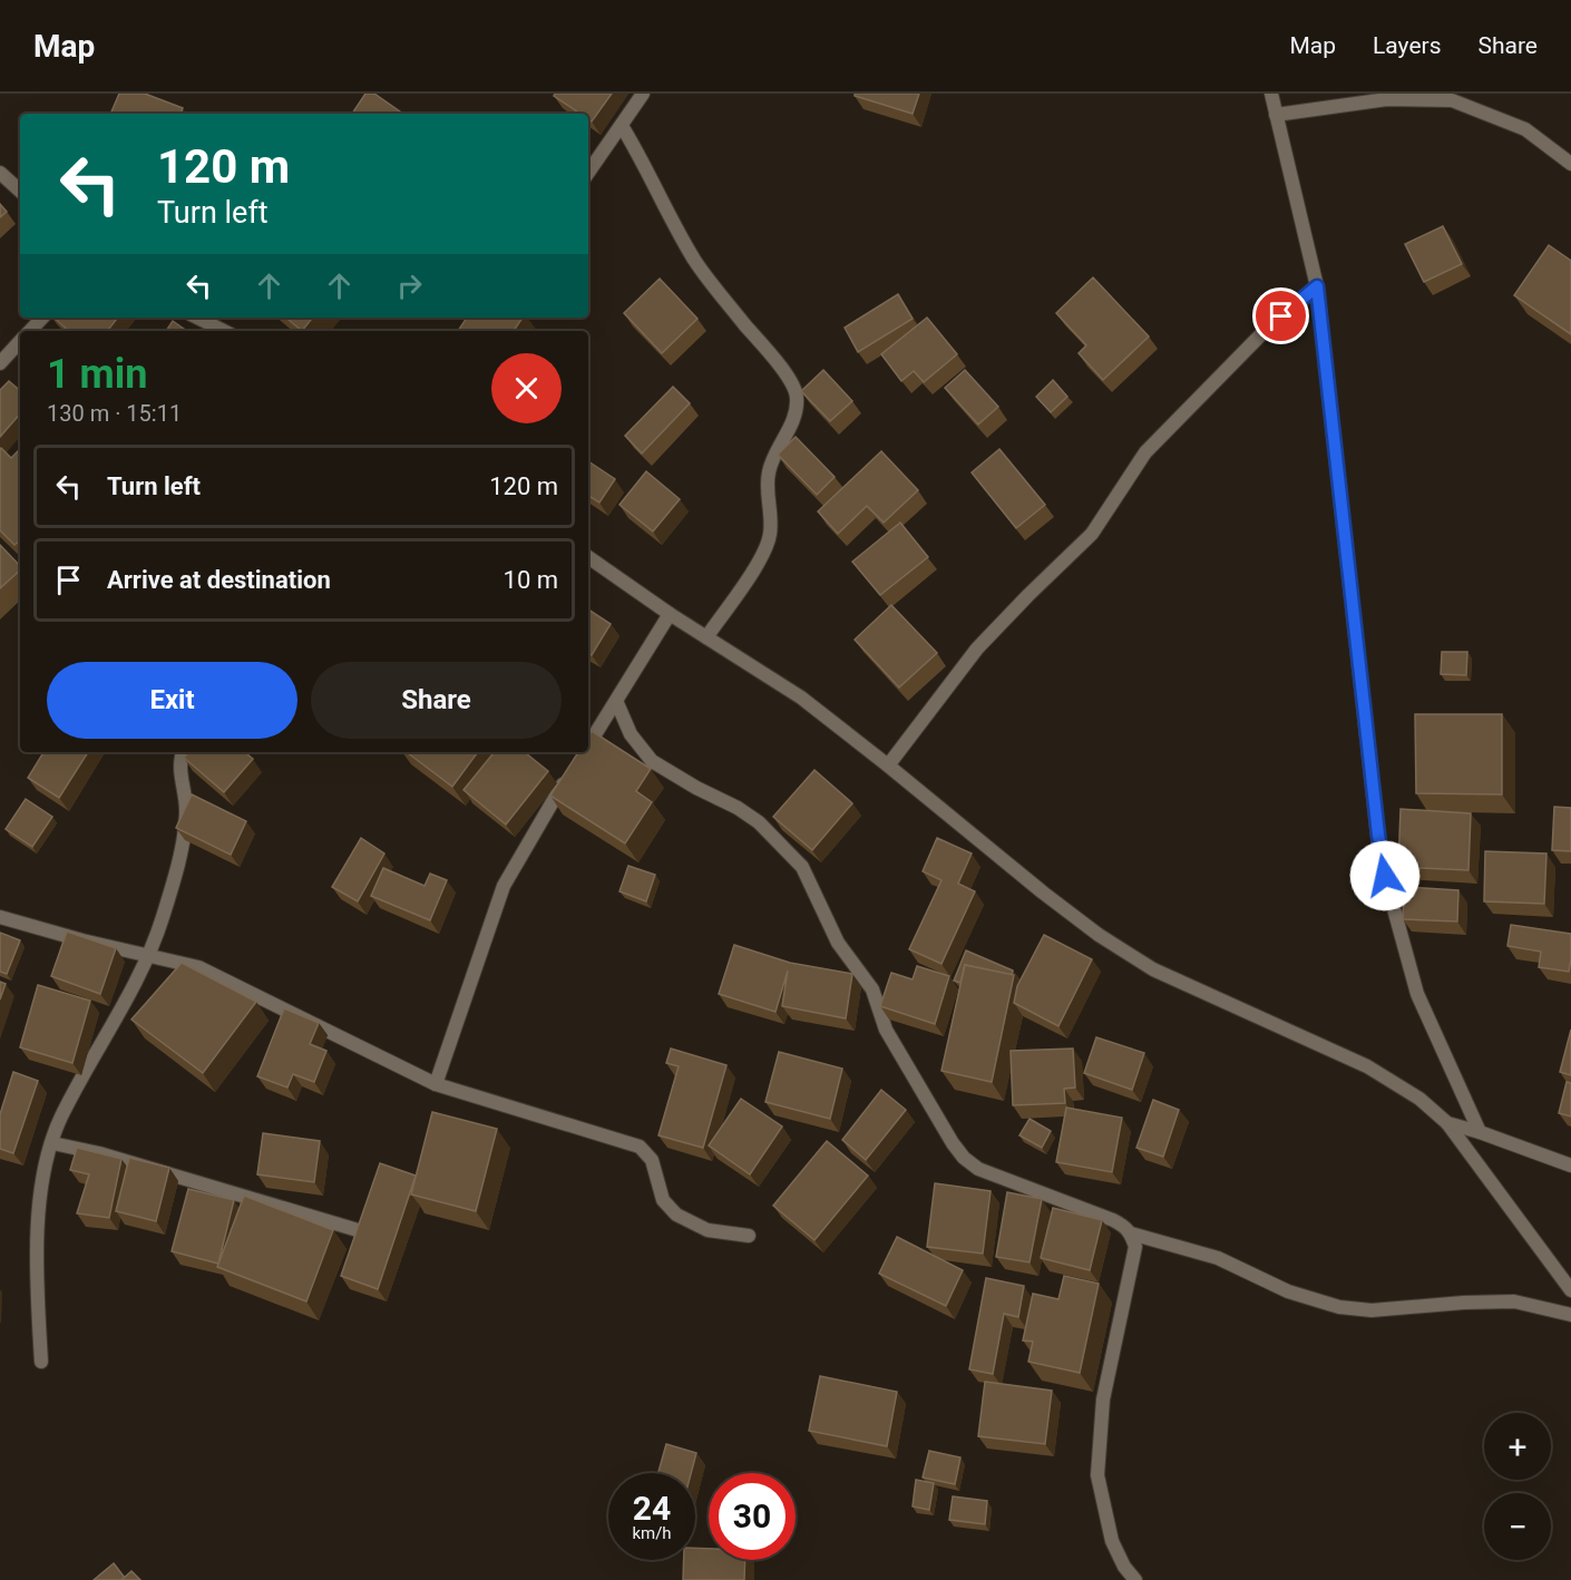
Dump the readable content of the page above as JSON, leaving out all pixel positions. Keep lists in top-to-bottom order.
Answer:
{
  "page": {
    "header": "Map",
    "nav": ["Map", "Layers", "Share"],
    "turn": ["120 m", "Turn left"],
    "heading": ["1 min", "130 m · 15:11"],
    "list": [
      {
        "name": "Turn left",
        "value": "120 m"
      },
      {
        "name": "Arrive at destination",
        "value": "10 m"
      }
    ],
    "buttons": ["Exit", "Share"],
    "map_buttons": ["+", "−"],
    "speed": "24 km/h",
    "limit": "30"
  }
}
